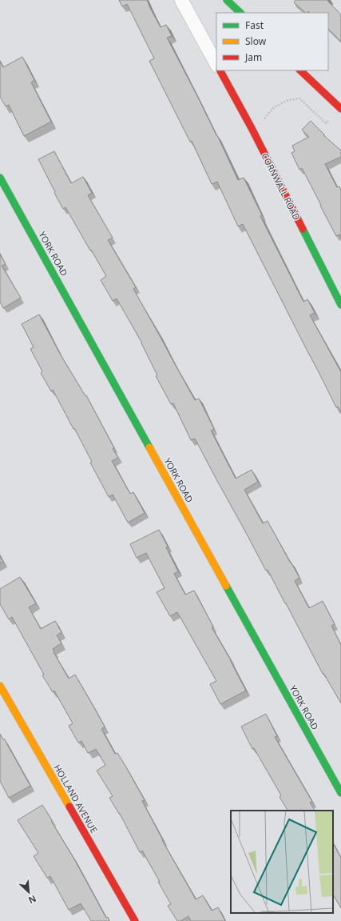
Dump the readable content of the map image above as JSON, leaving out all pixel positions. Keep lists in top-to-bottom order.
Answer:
{
  "streets": {
    "main road": ["CORNWALL ROAD", "YORK ROAD", "HOLLAND AVENUE"]
  },
  "legend": ["Fast", "Slow", "Jam"],
  "north": "bottom right"
}
